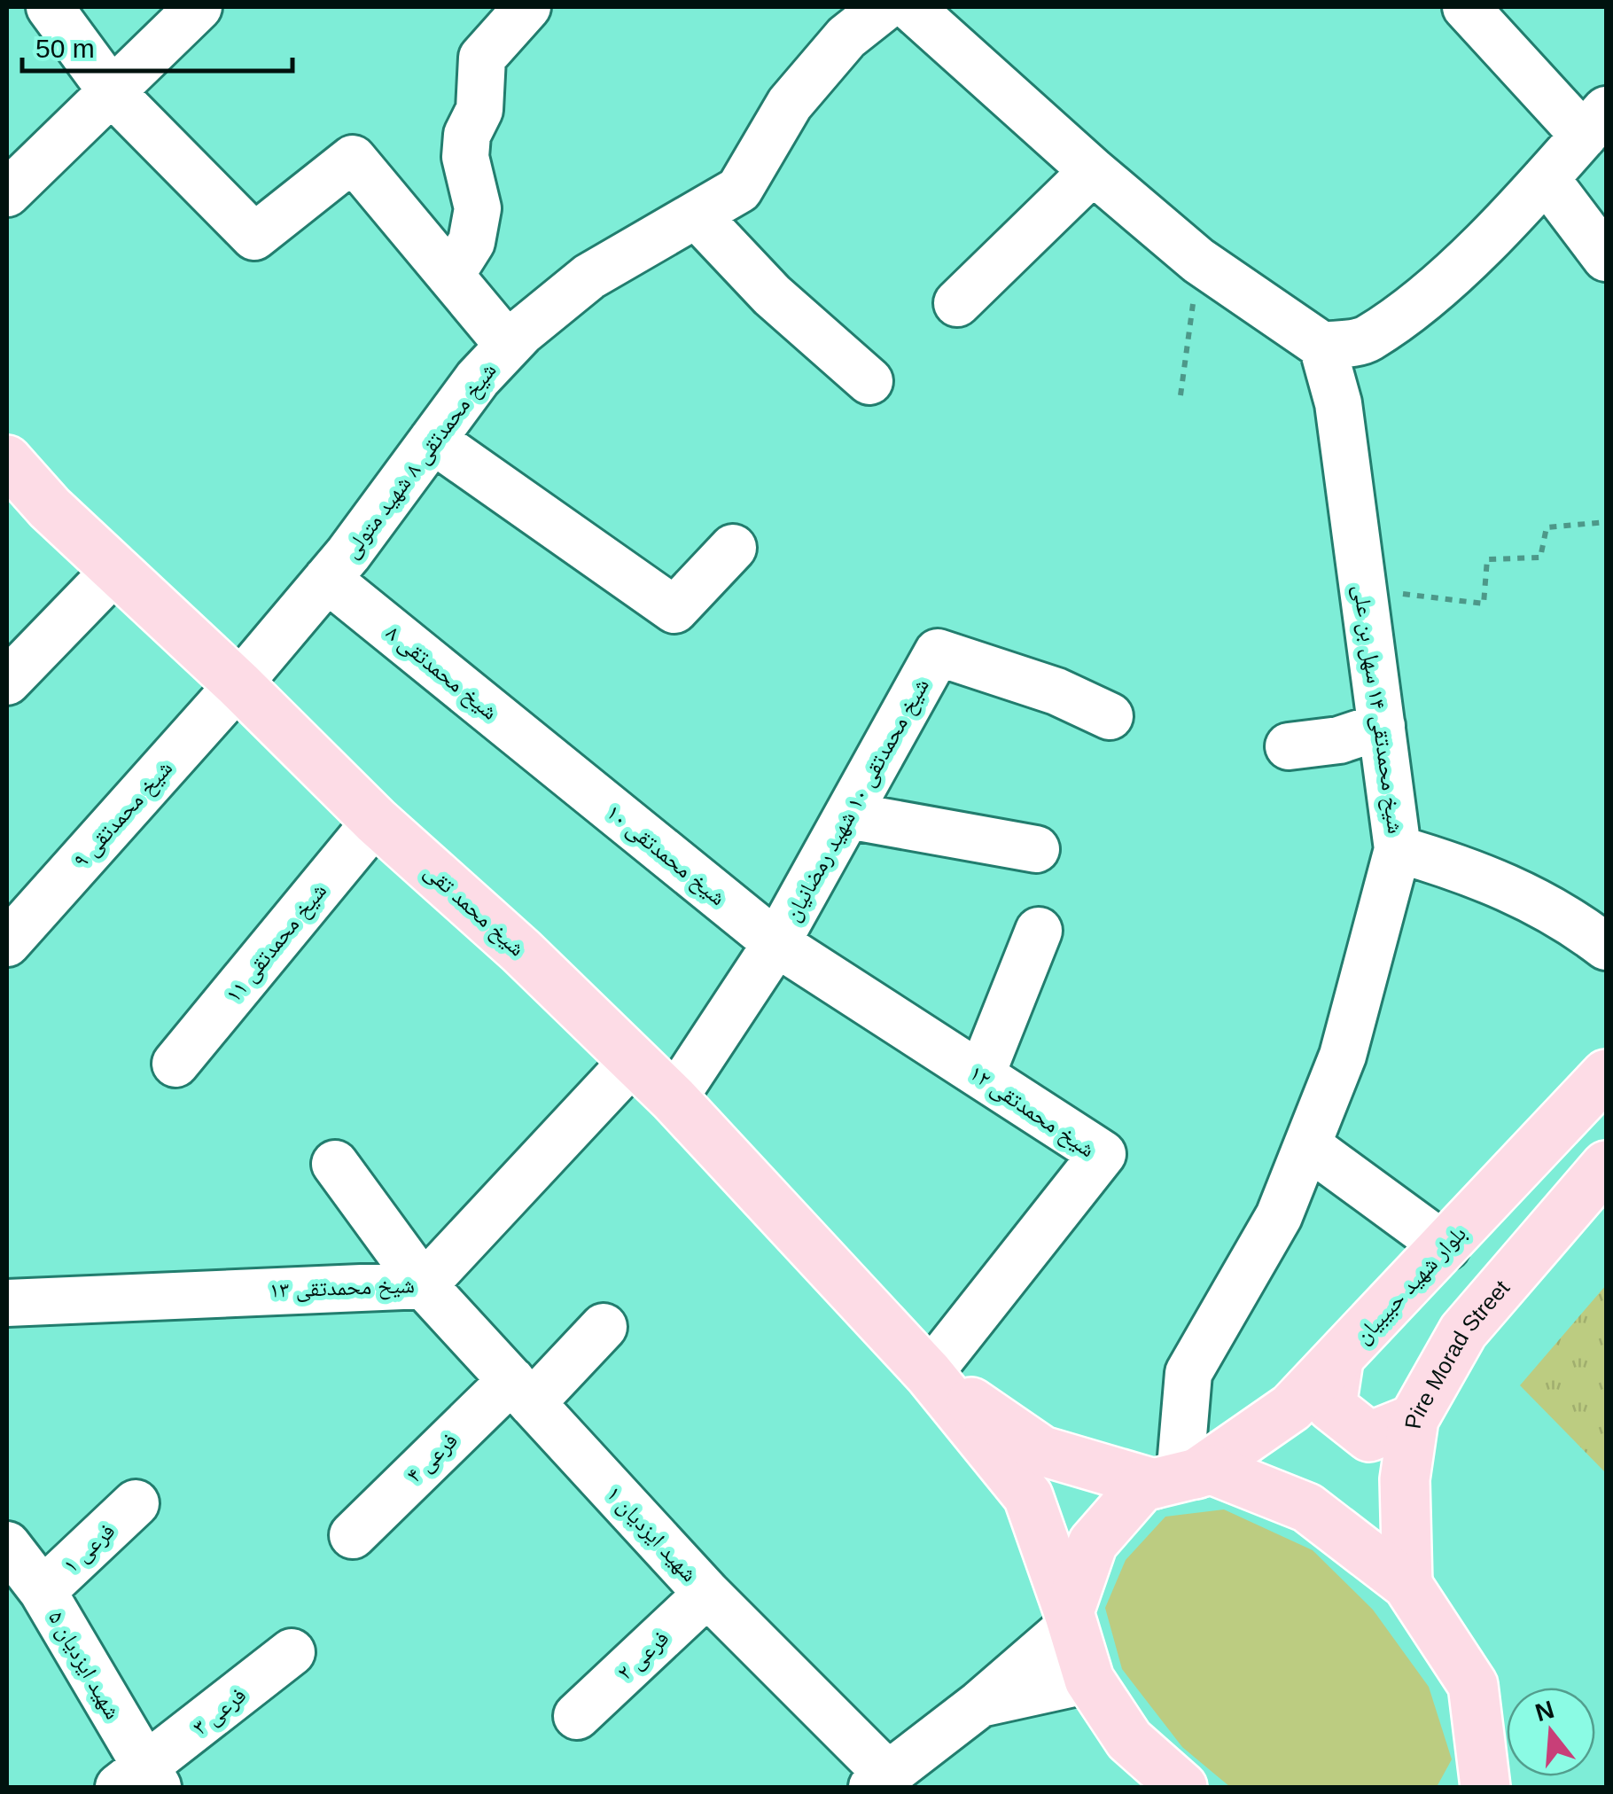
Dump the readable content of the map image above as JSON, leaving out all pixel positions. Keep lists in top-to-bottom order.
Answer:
{
  "streets": {
    "main road": ["شیخ محمد تقی", "بلوار شهید حبیبیان", "Pire Morad Street"],
    "street": [
      "شیخ محمدتقی ۸ شهید متولی",
      "شیخ محمدتقی ۸",
      "شیخ محمدتقی ۱۴ سهل بن علی",
      "شیخ محمدتقی ۱۰ شهید رمضانیان",
      "شیخ محمدتقی ۹",
      "شیخ محمدتقی ۱۰",
      "شیخ محمدتقی ۱۱",
      "شیخ محمدتقی ۱۲",
      "شیخ محمدتقی ۱۳",
      "فرعی ۴",
      "شهید ایزدیان ۱",
      "فرعی ۱",
      "فرعی ۲",
      "شهید ایزدیان ۵",
      "فرعی ۳"
    ]
  },
  "crossings": [
    ["شیخ محمدتقی ۸ شهید متولی", "شیخ محمدتقی ۸"],
    ["شیخ محمدتقی ۸ شهید متولی", "شیخ محمدتقی ۹"],
    ["شیخ محمدتقی ۸ شهید متولی", "شیخ محمد تقی"],
    ["شیخ محمدتقی ۸", "شیخ محمدتقی ۱۰"],
    ["شیخ محمدتقی ۱۴ سهل بن علی", "بلوار شهید حبیبیان"],
    ["شیخ محمدتقی ۱۰ شهید رمضانیان", "شیخ محمدتقی ۱۰"],
    ["شیخ محمدتقی ۱۰ شهید رمضانیان", "شیخ محمد تقی"],
    ["شیخ محمدتقی ۱۰ شهید رمضانیان", "شیخ محمدتقی ۱۲"],
    ["شیخ محمدتقی ۹", "شیخ محمد تقی"],
    ["شیخ محمدتقی ۱۰", "شیخ محمدتقی ۱۲"],
    ["شیخ محمد تقی", "شیخ محمدتقی ۱۱"],
    ["شیخ محمد تقی", "شیخ محمدتقی ۱۲"],
    ["شیخ محمد تقی", "شیخ محمدتقی ۱۳"],
    ["شیخ محمدتقی ۱۳", "شهید ایزدیان ۱"],
    ["فرعی ۴", "شهید ایزدیان ۱"],
    ["شهید ایزدیان ۱", "فرعی ۲"],
    ["فرعی ۱", "شهید ایزدیان ۵"],
    ["شهید ایزدیان ۵", "فرعی ۳"]
  ],
  "scale_bar": "50 m",
  "north": "top"
}
